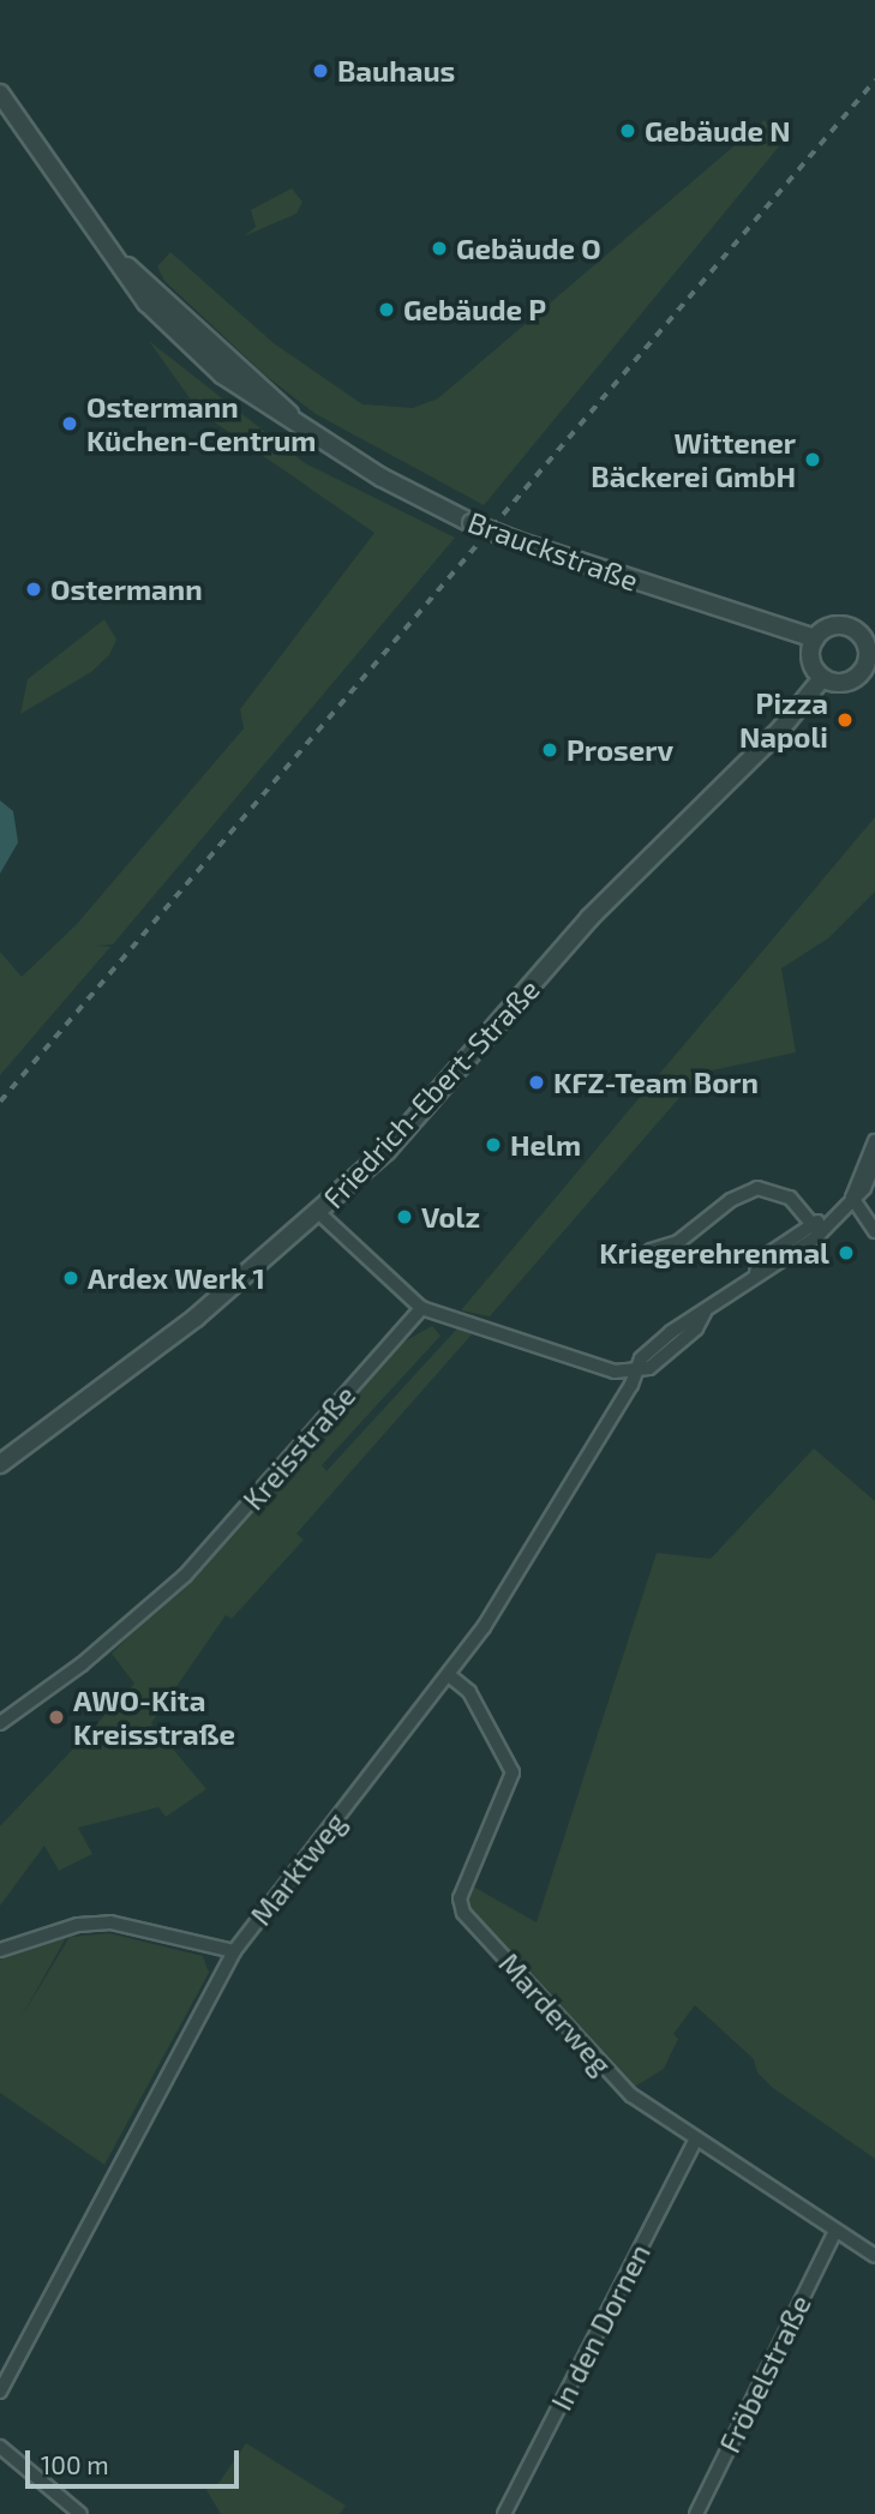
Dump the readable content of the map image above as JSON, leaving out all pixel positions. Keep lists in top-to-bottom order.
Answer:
{
  "streets": {
    "street": [
      "Brauckstraße",
      "Friedrich-Ebert-Straße",
      "Kreisstraße",
      "Marktweg",
      "Marderweg",
      "In den Dornen",
      "Fröbelstraße"
    ]
  },
  "crossings": [
    ["Brauckstraße", "Friedrich-Ebert-Straße"],
    ["Marktweg", "Marderweg"],
    ["Marderweg", "In den Dornen"],
    ["Marderweg", "Fröbelstraße"]
  ],
  "places": [
    "Bauhaus",
    "Gebäude N",
    "Gebäude O",
    "Gebäude P",
    "Ostermann Küchen-Centrum",
    "Wittener Bäckerei GmbH",
    "Ostermann",
    "Pizza Napoli",
    "Proserv",
    "KFZ-Team Born",
    "Helm",
    "Volz",
    "Kriegerehrenmal",
    "Ardex Werk 1",
    "AWO-Kita Kreisstraße"
  ],
  "scale_bar": "100 m"
}
